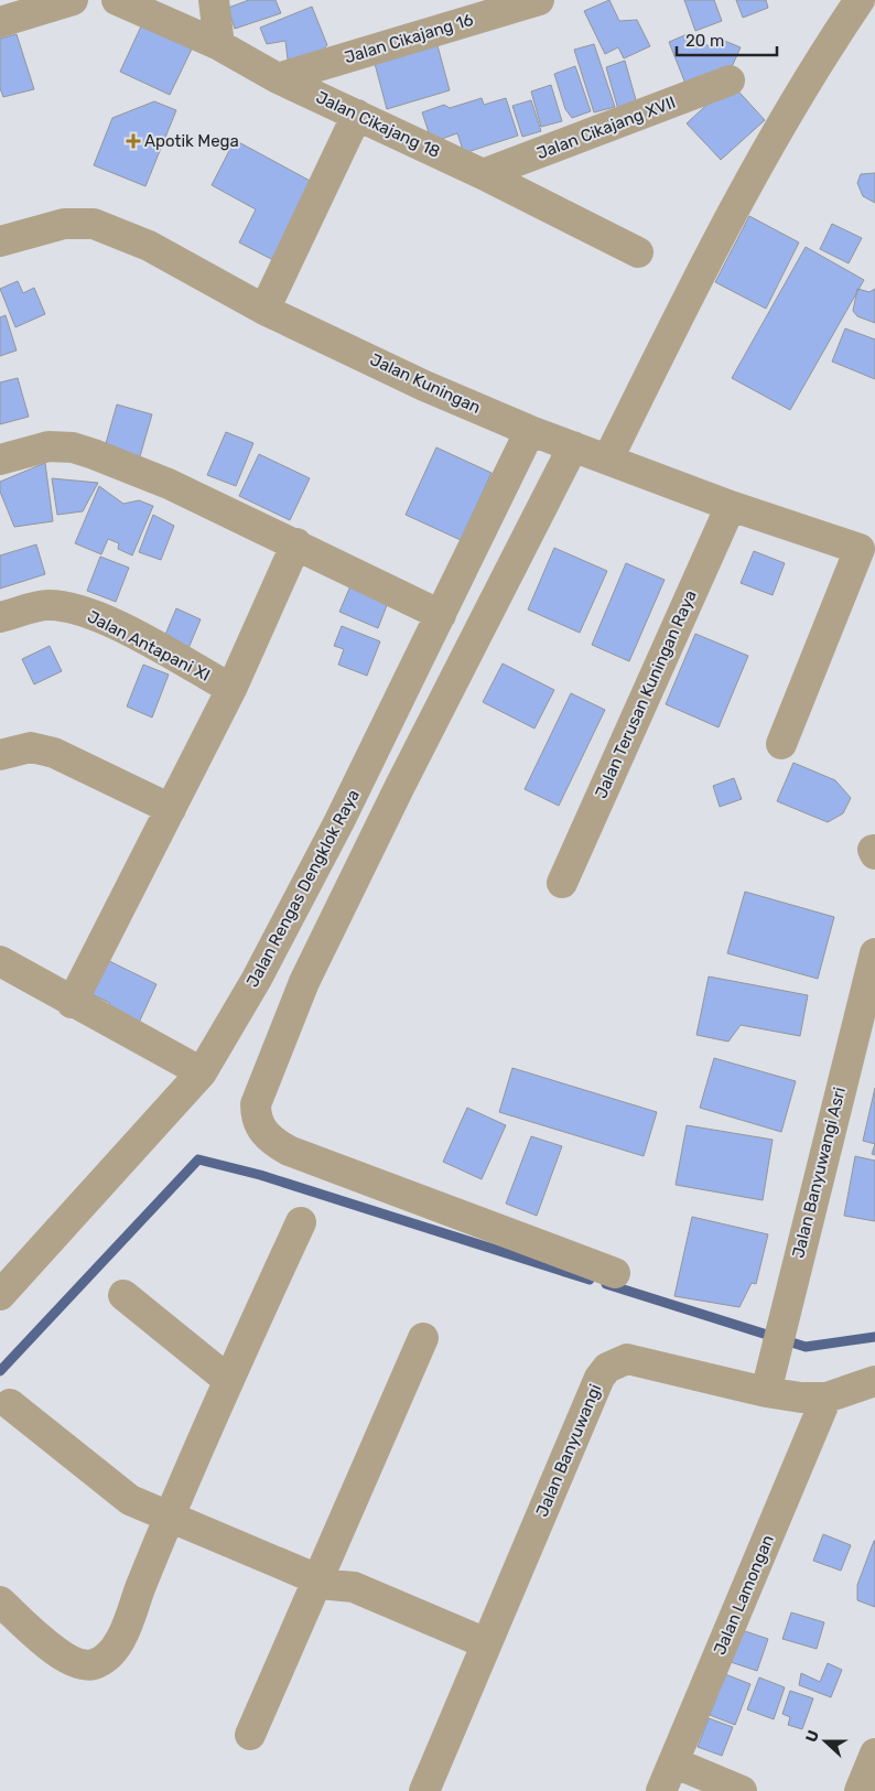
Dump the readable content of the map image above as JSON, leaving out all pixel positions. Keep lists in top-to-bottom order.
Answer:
{
  "streets": {
    "street": [
      "Jalan Cikajang 16",
      "Jalan Cikajang 18",
      "Jalan Cikajang XVII",
      "Jalan Kuningan",
      "Jalan Antapani XI",
      "Jalan Terusan Kuningan Raya",
      "Jalan Rengas Dengklok Raya",
      "Jalan Banyuwangi Asri",
      "Jalan Banyuwangi",
      "Jalan Lamongan"
    ]
  },
  "crossings": [
    ["Jalan Cikajang 16", "Jalan Cikajang 18"],
    ["Jalan Cikajang 18", "Jalan Cikajang XVII"],
    ["Jalan Kuningan", "Jalan Terusan Kuningan Raya"],
    ["Jalan Kuningan", "Jalan Rengas Dengklok Raya"],
    ["Jalan Banyuwangi Asri", "Jalan Banyuwangi"],
    ["Jalan Banyuwangi", "Jalan Lamongan"]
  ],
  "places": {
    "health": ["Apotik Mega"]
  },
  "scale_bar": "20 m",
  "north": "left"
}
